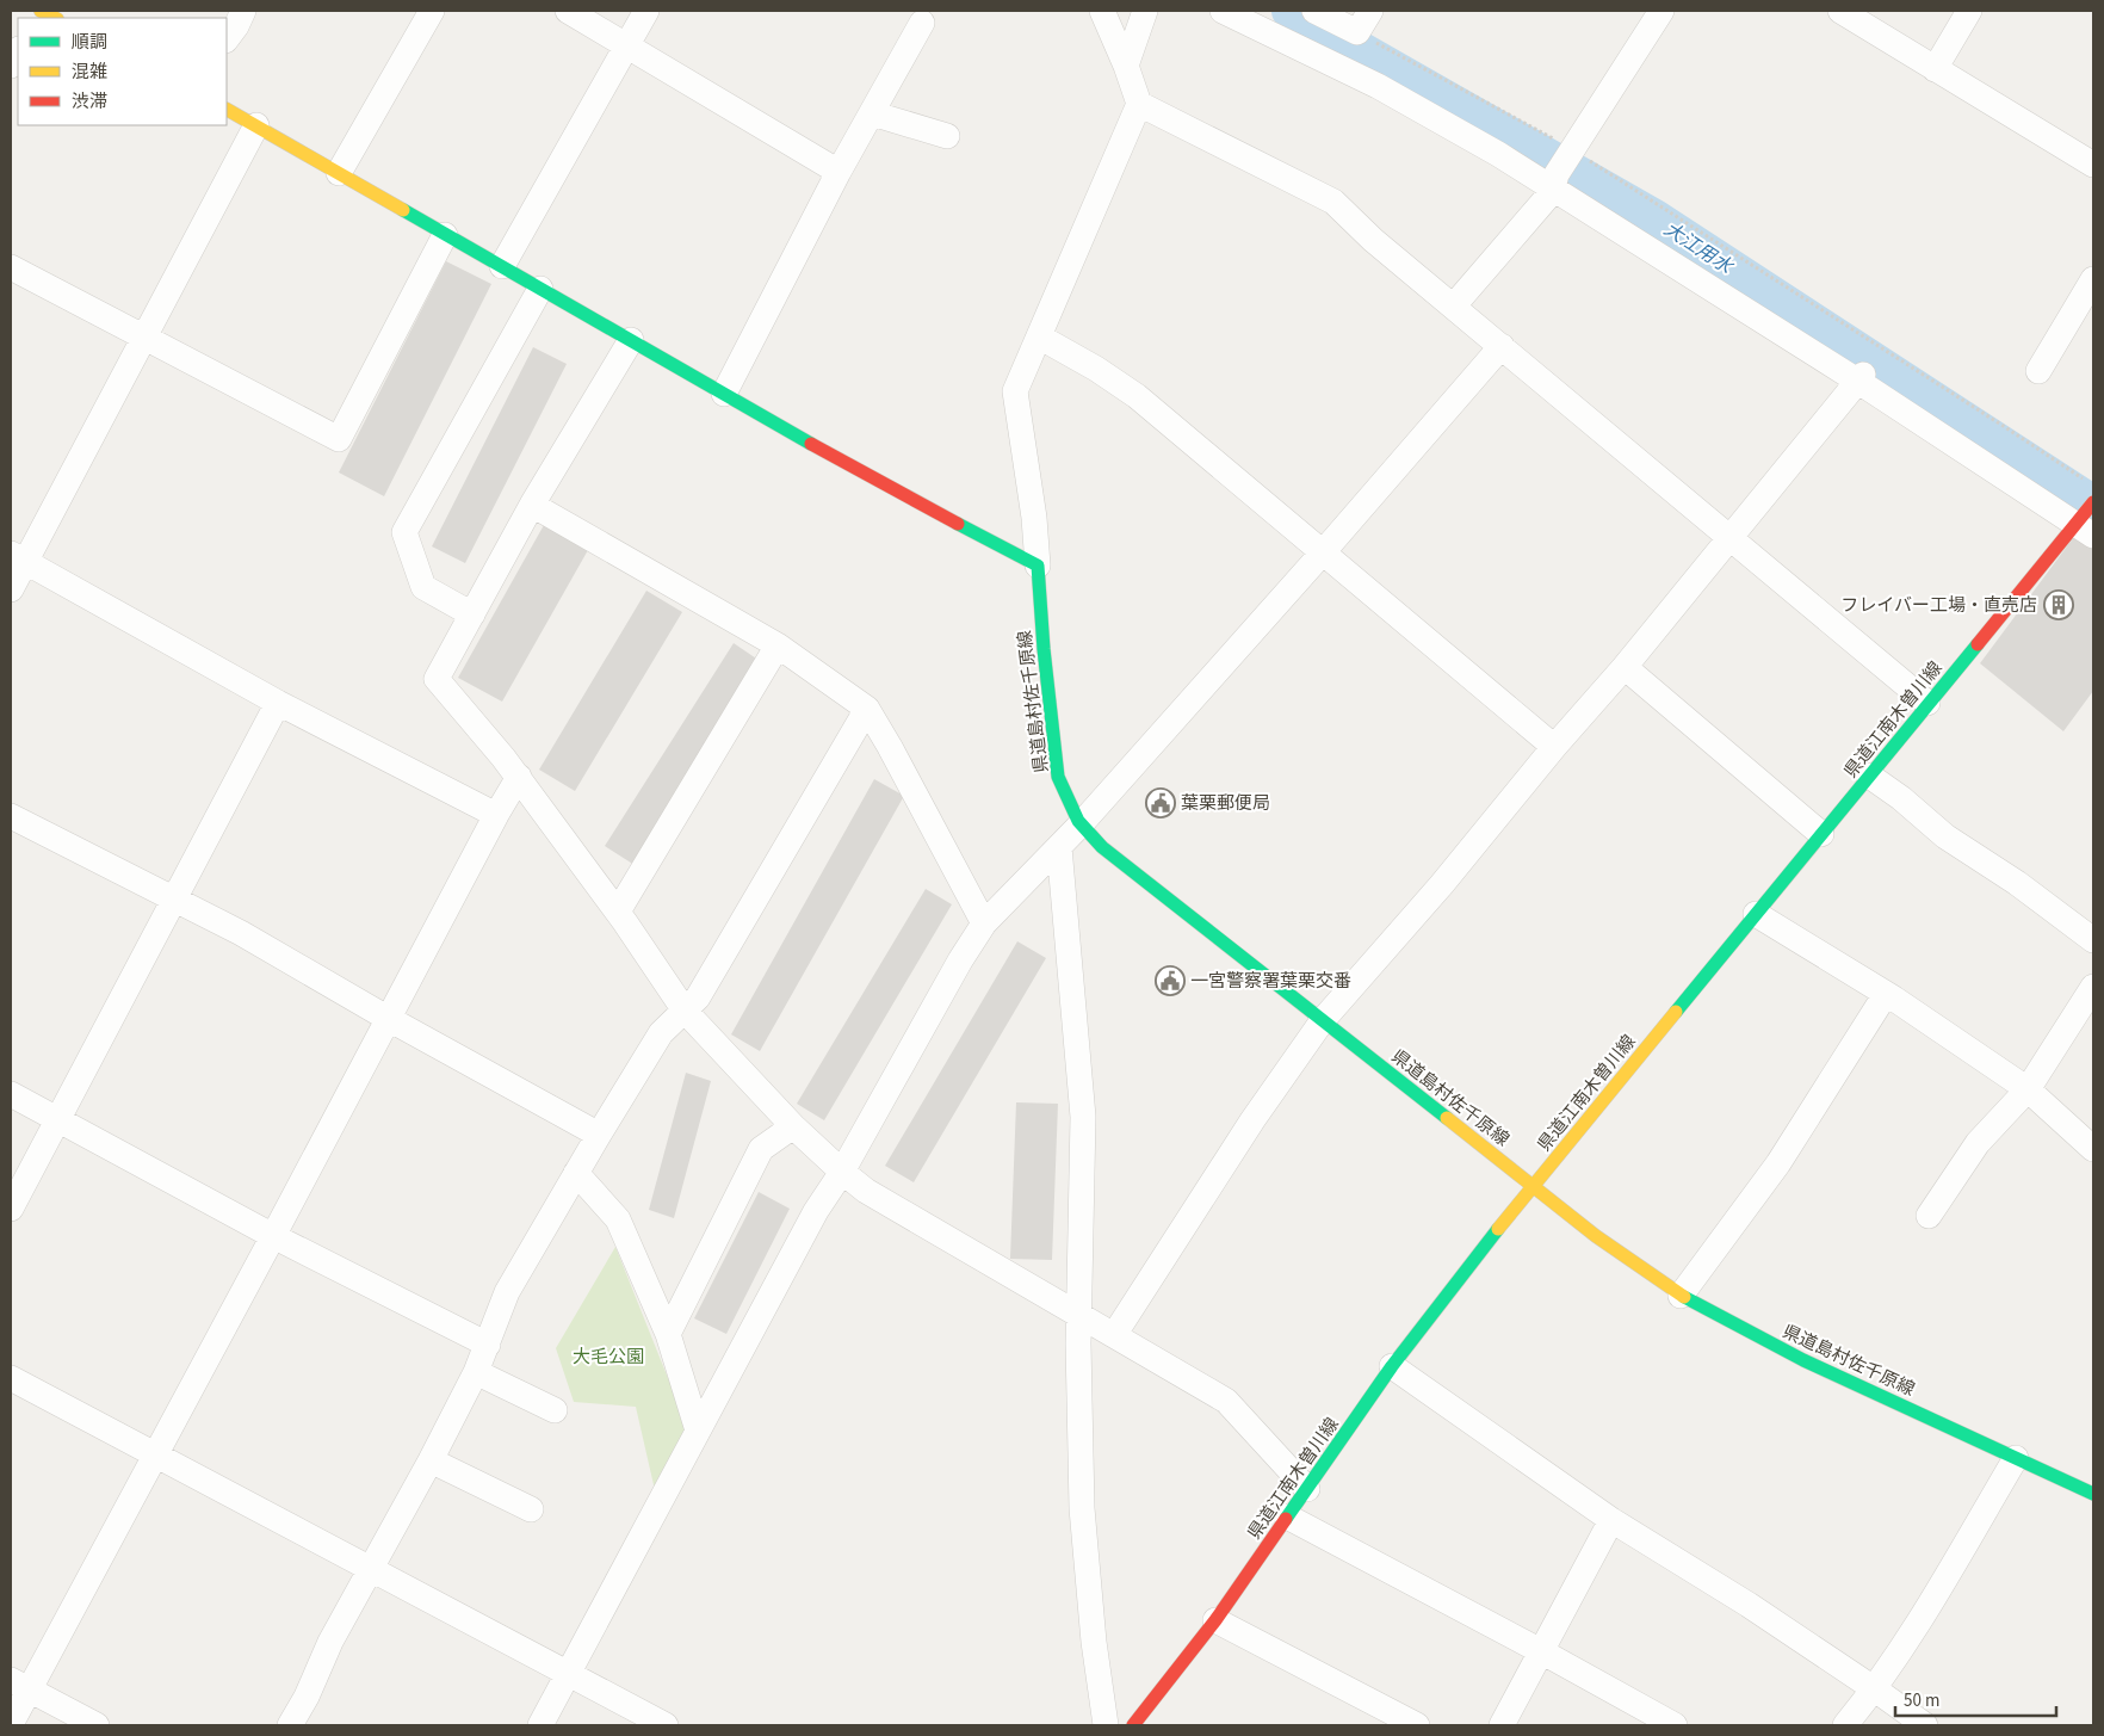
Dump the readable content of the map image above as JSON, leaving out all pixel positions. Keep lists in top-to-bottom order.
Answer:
{
  "streets": {
    "main road": ["県道島村佐千原線", "県道江南木曽川線"]
  },
  "crossings": [
    ["県道島村佐千原線", "県道江南木曽川線"]
  ],
  "water": ["大江用水"],
  "parks": ["大毛公園"],
  "places": {
    "building": ["フレイバー工場・直売店"],
    "public building": ["葉栗郵便局", "一宮警察署葉栗交番"]
  },
  "legend": ["順調", "混雑", "渋滞"],
  "scale_bar": "50 m"
}
